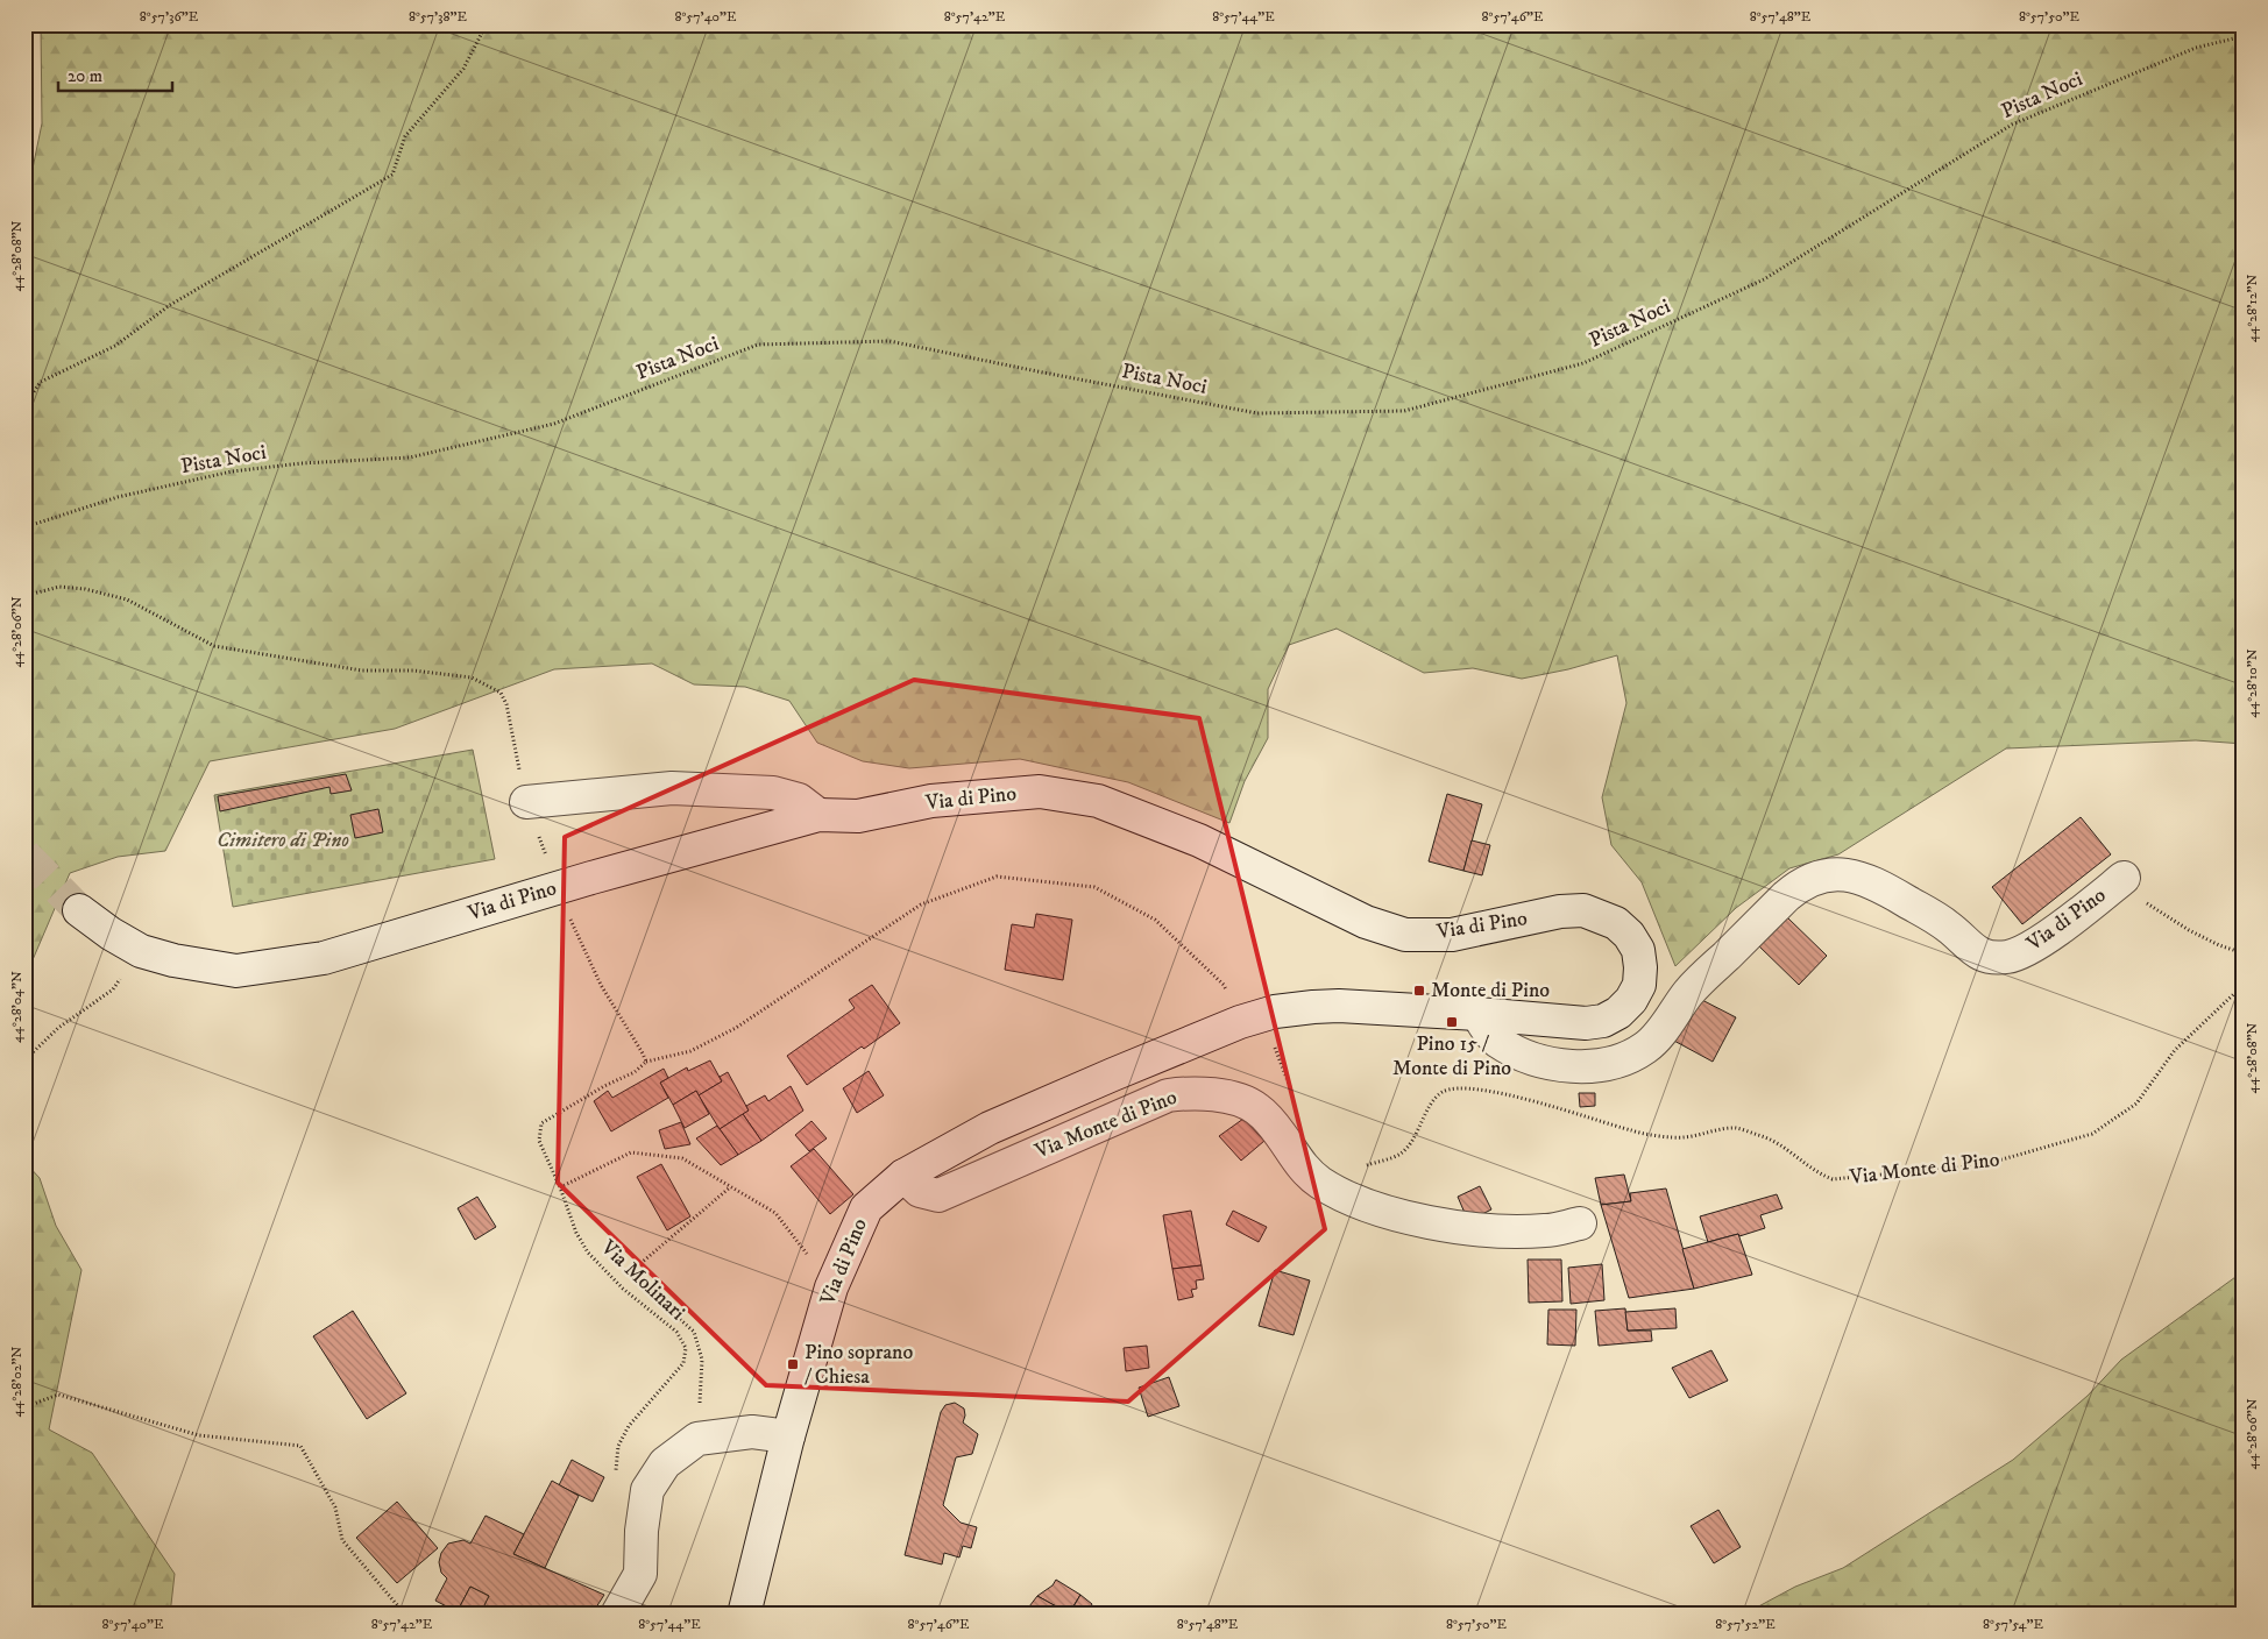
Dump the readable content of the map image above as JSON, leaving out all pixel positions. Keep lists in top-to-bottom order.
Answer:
{
  "streets": {
    "street": ["Via di Pino", "Via Monte di Pino"],
    "path": ["Pista Noci", "Via Molinari"]
  },
  "crossings": [
    ["Via di Pino", "Via Monte di Pino"]
  ],
  "parks": ["Cimitero di Pino"],
  "places": {
    "transit": ["Monte di Pino", "Pino 15 / Monte di Pino", "Pino soprano / Chiesa"]
  },
  "scale_bar": "20 m",
  "coordinates": [
    "8°57'36\"E",
    "8°57'38\"E",
    "8°57'40\"E",
    "8°57'42\"E",
    "8°57'44\"E",
    "8°57'46\"E",
    "8°57'48\"E",
    "8°57'50\"E",
    "44°28'08\"N",
    "44°28'12\"N",
    "44°28'06\"N",
    "44°28'10\"N",
    "44°28'04\"N",
    "44°28'02\"N",
    "8°57'52\"E",
    "8°57'54\"E"
  ]
}
